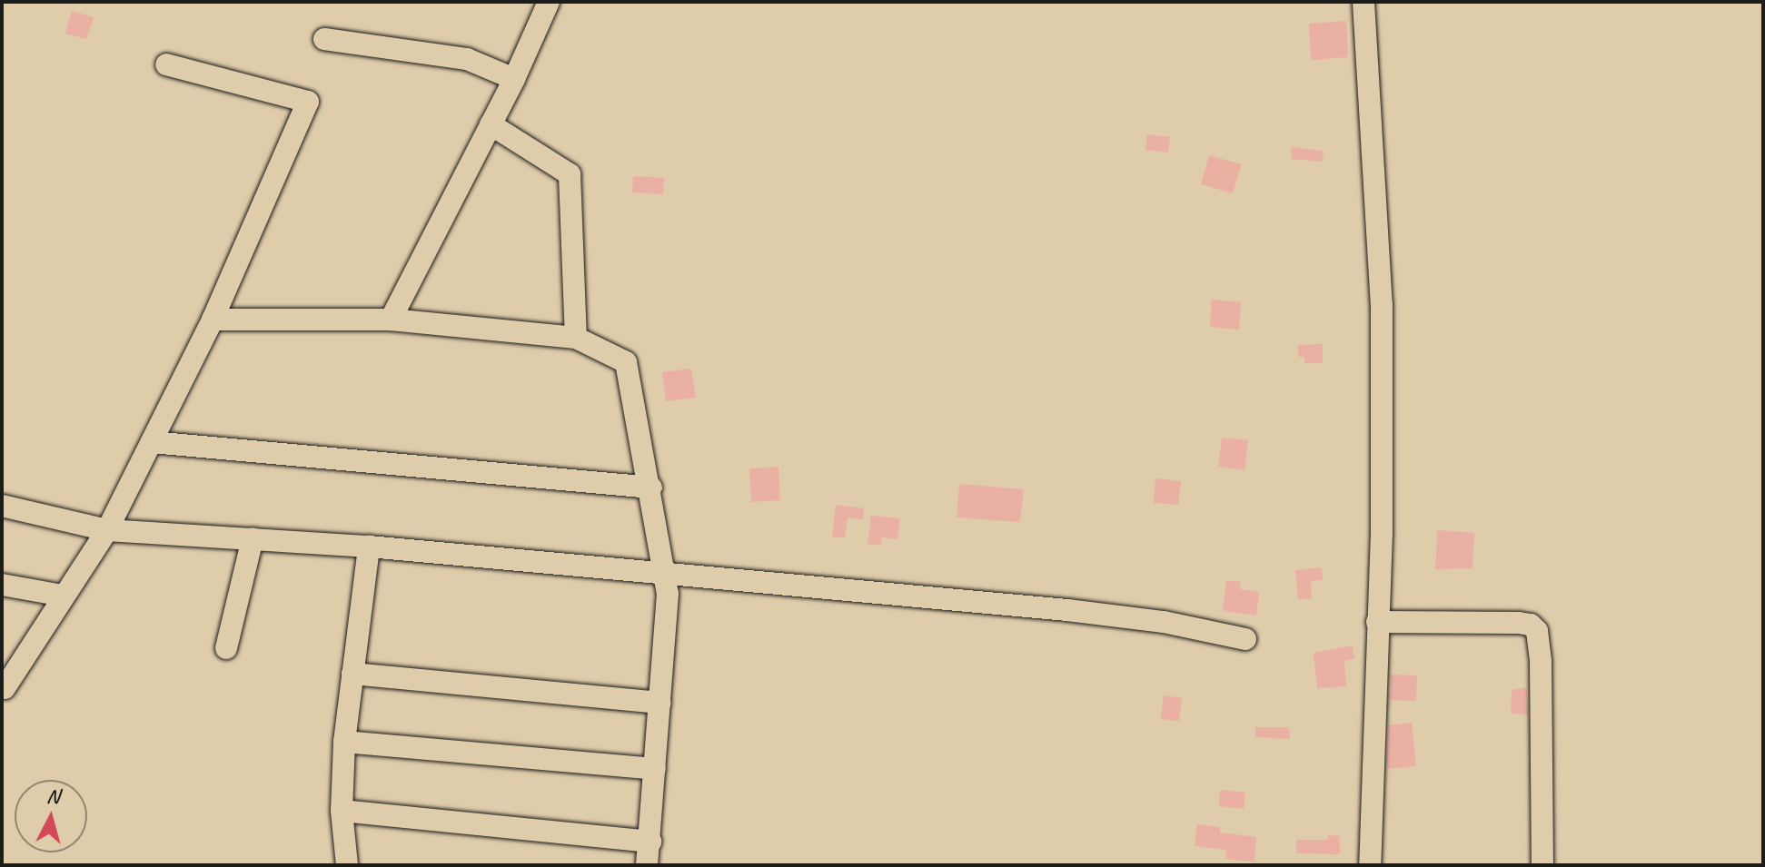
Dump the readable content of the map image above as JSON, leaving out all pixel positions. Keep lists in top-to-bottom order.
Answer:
{
  "north": "top"
}
